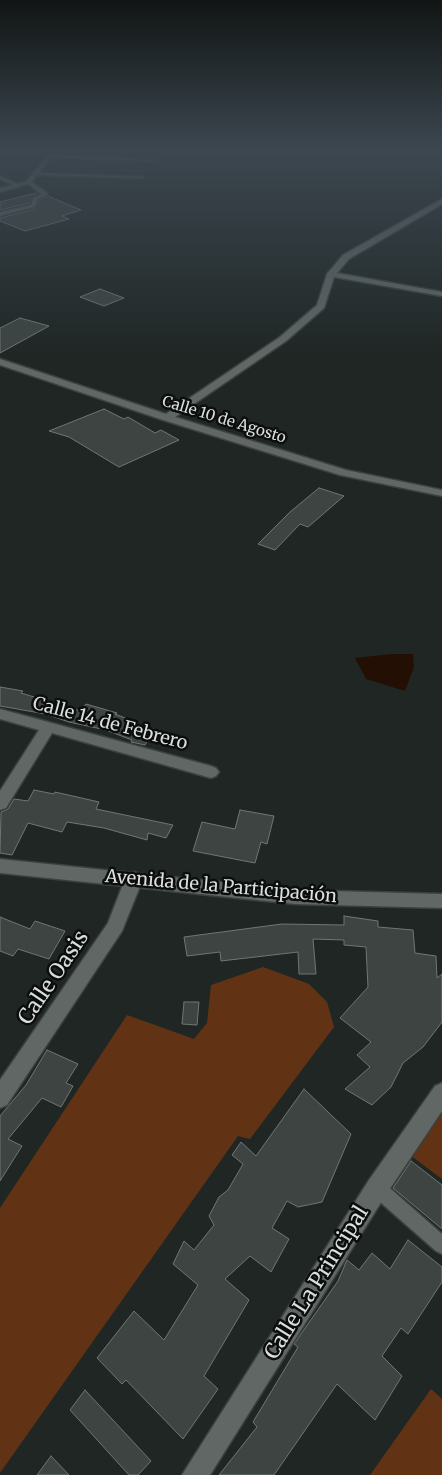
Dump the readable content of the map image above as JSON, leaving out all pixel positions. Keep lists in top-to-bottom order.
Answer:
{
  "streets": {
    "street": [
      "Calle 10 de Agosto",
      "Calle 14 de Febrero",
      "Avenida de la Participación",
      "Calle Oasis",
      "Calle La Principal"
    ]
  },
  "crossings": [
    ["Avenida de la Participación", "Calle Oasis"]
  ]
}
